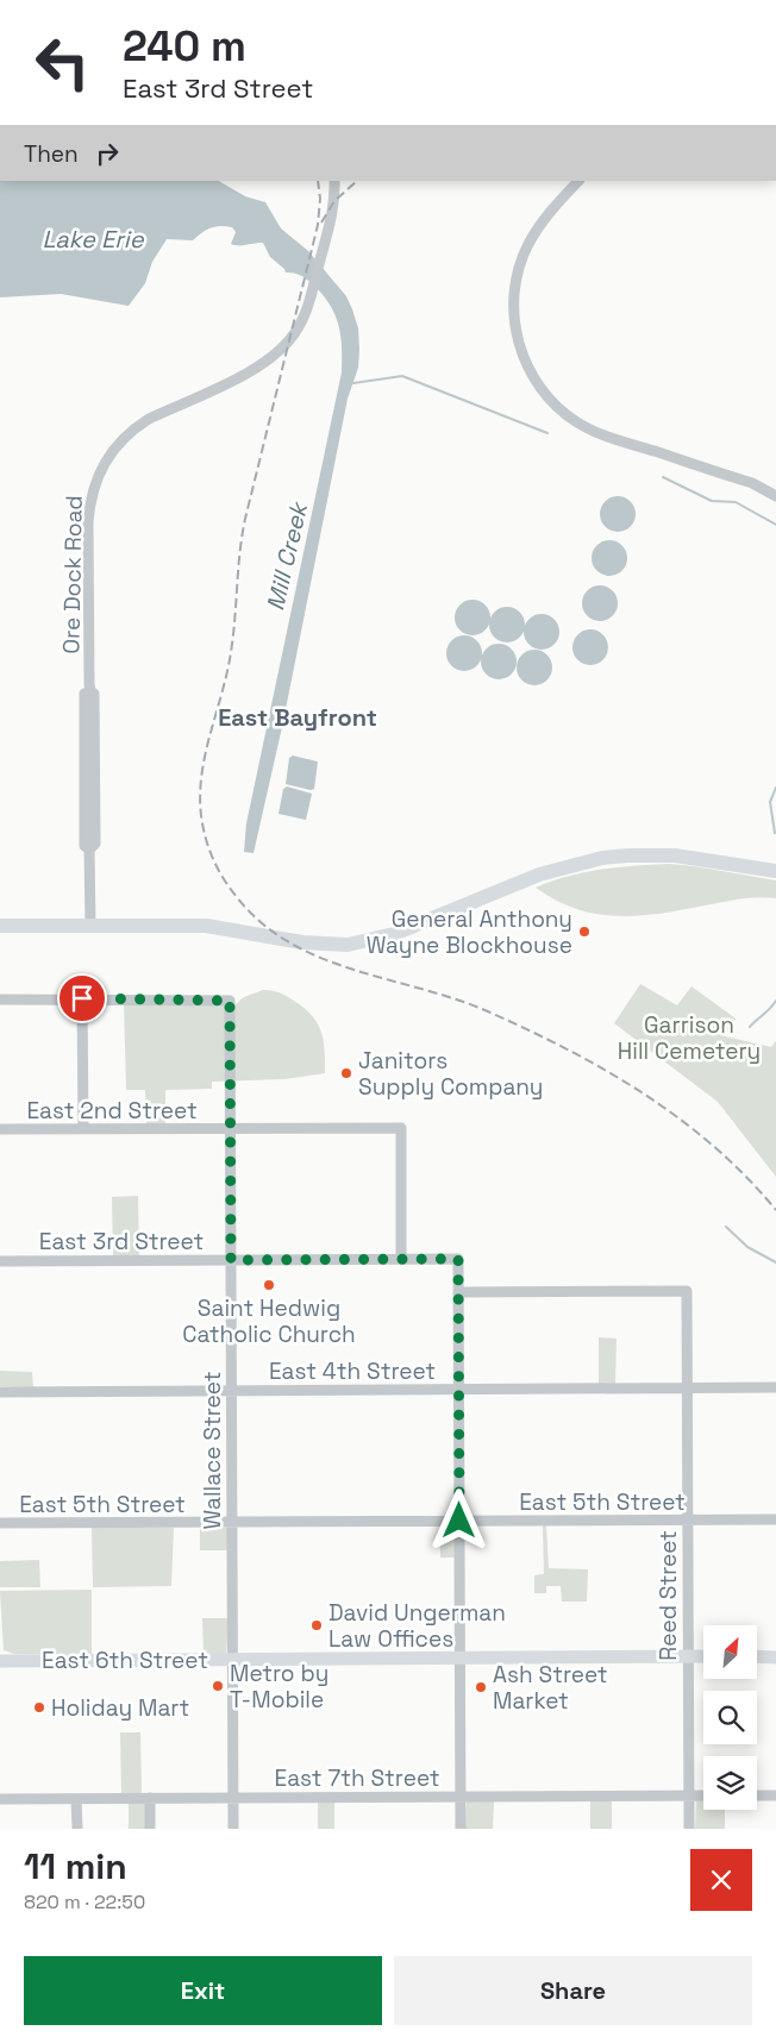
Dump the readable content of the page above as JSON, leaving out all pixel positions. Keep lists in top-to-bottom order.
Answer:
{
  "streets": {
    "main road": ["East 6th Street"],
    "street": [
      "Ore Dock Road",
      "East 2nd Street",
      "East 3rd Street",
      "East 4th Street",
      "Wallace Street",
      "East 5th Street",
      "Reed Street",
      "East 7th Street"
    ]
  },
  "crossings": [
    ["East 2nd Street", "East 3rd Street"],
    ["East 2nd Street", "Wallace Street"],
    ["East 3rd Street", "Wallace Street"],
    ["East 3rd Street", "Reed Street"],
    ["East 4th Street", "Wallace Street"],
    ["East 4th Street", "Reed Street"],
    ["Wallace Street", "East 5th Street"],
    ["Wallace Street", "East 6th Street"],
    ["Wallace Street", "East 7th Street"],
    ["East 5th Street", "Reed Street"],
    ["Reed Street", "East 6th Street"],
    ["Reed Street", "East 7th Street"]
  ],
  "districts": ["East Bayfront"],
  "water": ["Lake Erie", "Mill Creek"],
  "parks": ["Garrison Hill Cemetery"],
  "places": [
    "General Anthony Wayne Blockhouse",
    "Janitors Supply Company",
    "Saint Hedwig Catholic Church",
    "David Ungerman Law Offices",
    "Metro by T-Mobile",
    "Ash Street Market",
    "Holiday Mart"
  ],
  "north": "top right",
  "page": {
    "turn": ["240 m", "East 3rd Street"],
    "then": "Then",
    "heading": ["11 min", "820 m · 22:50"],
    "buttons": ["Exit", "Share"]
  }
}
